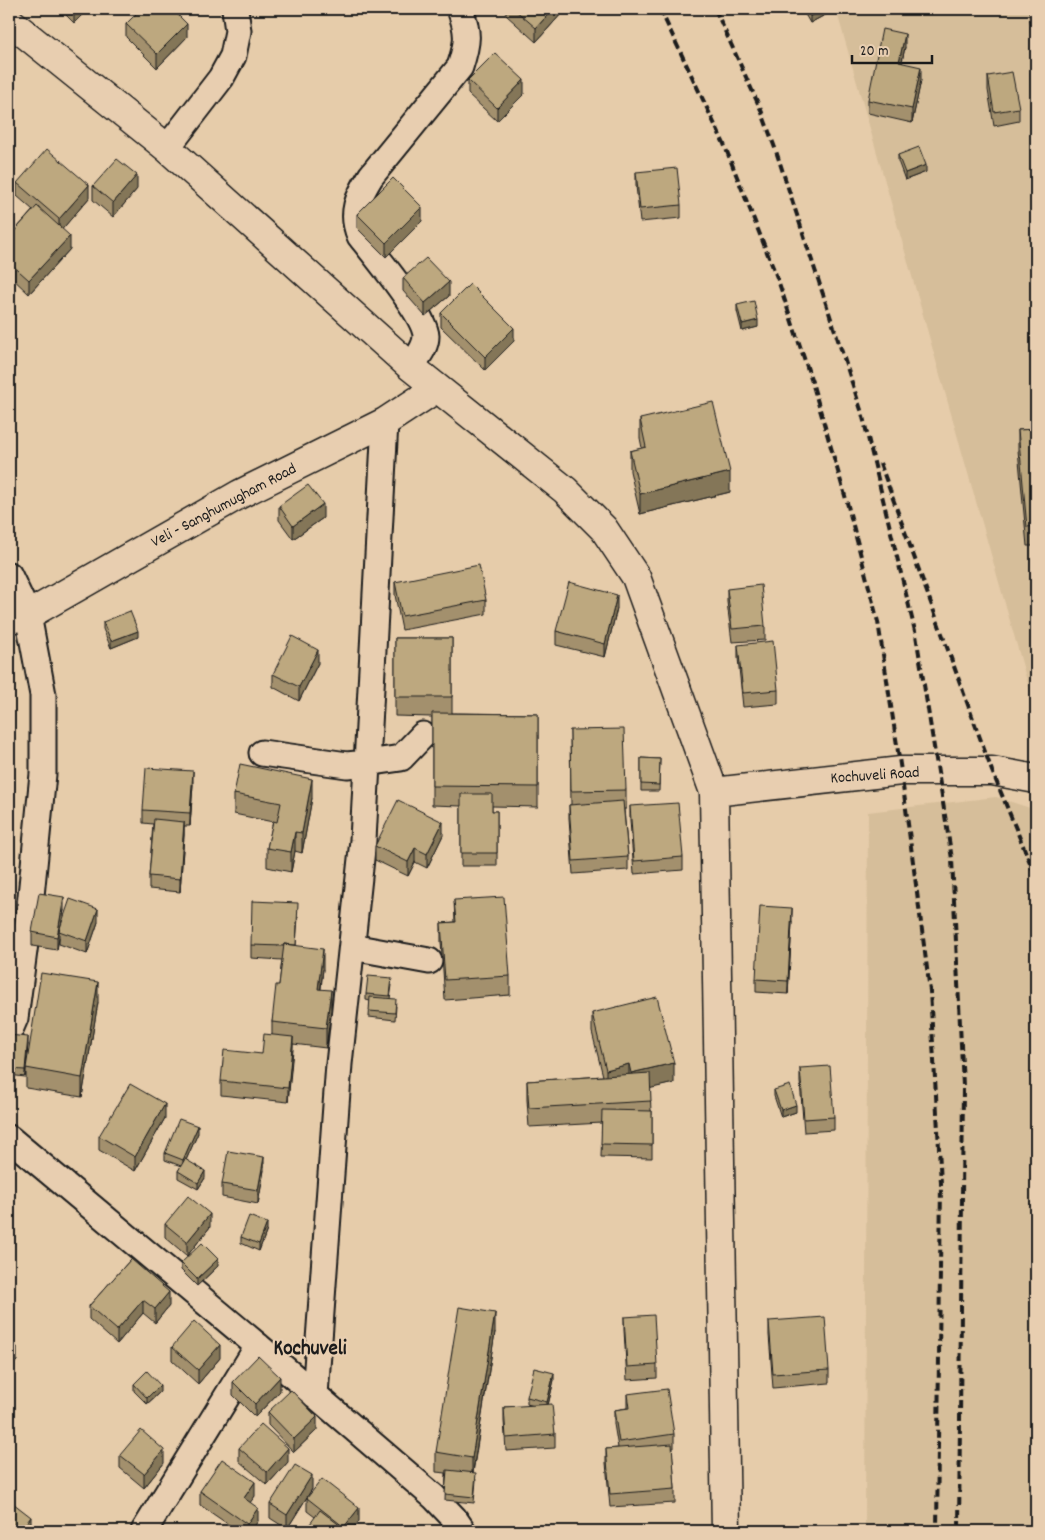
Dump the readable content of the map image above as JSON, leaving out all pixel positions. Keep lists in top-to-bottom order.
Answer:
{
  "streets": {
    "main road": ["Veli - Sanghumugham Road", "Kochuveli Road"]
  },
  "districts": ["Kochuveli"],
  "scale_bar": "20 m"
}
